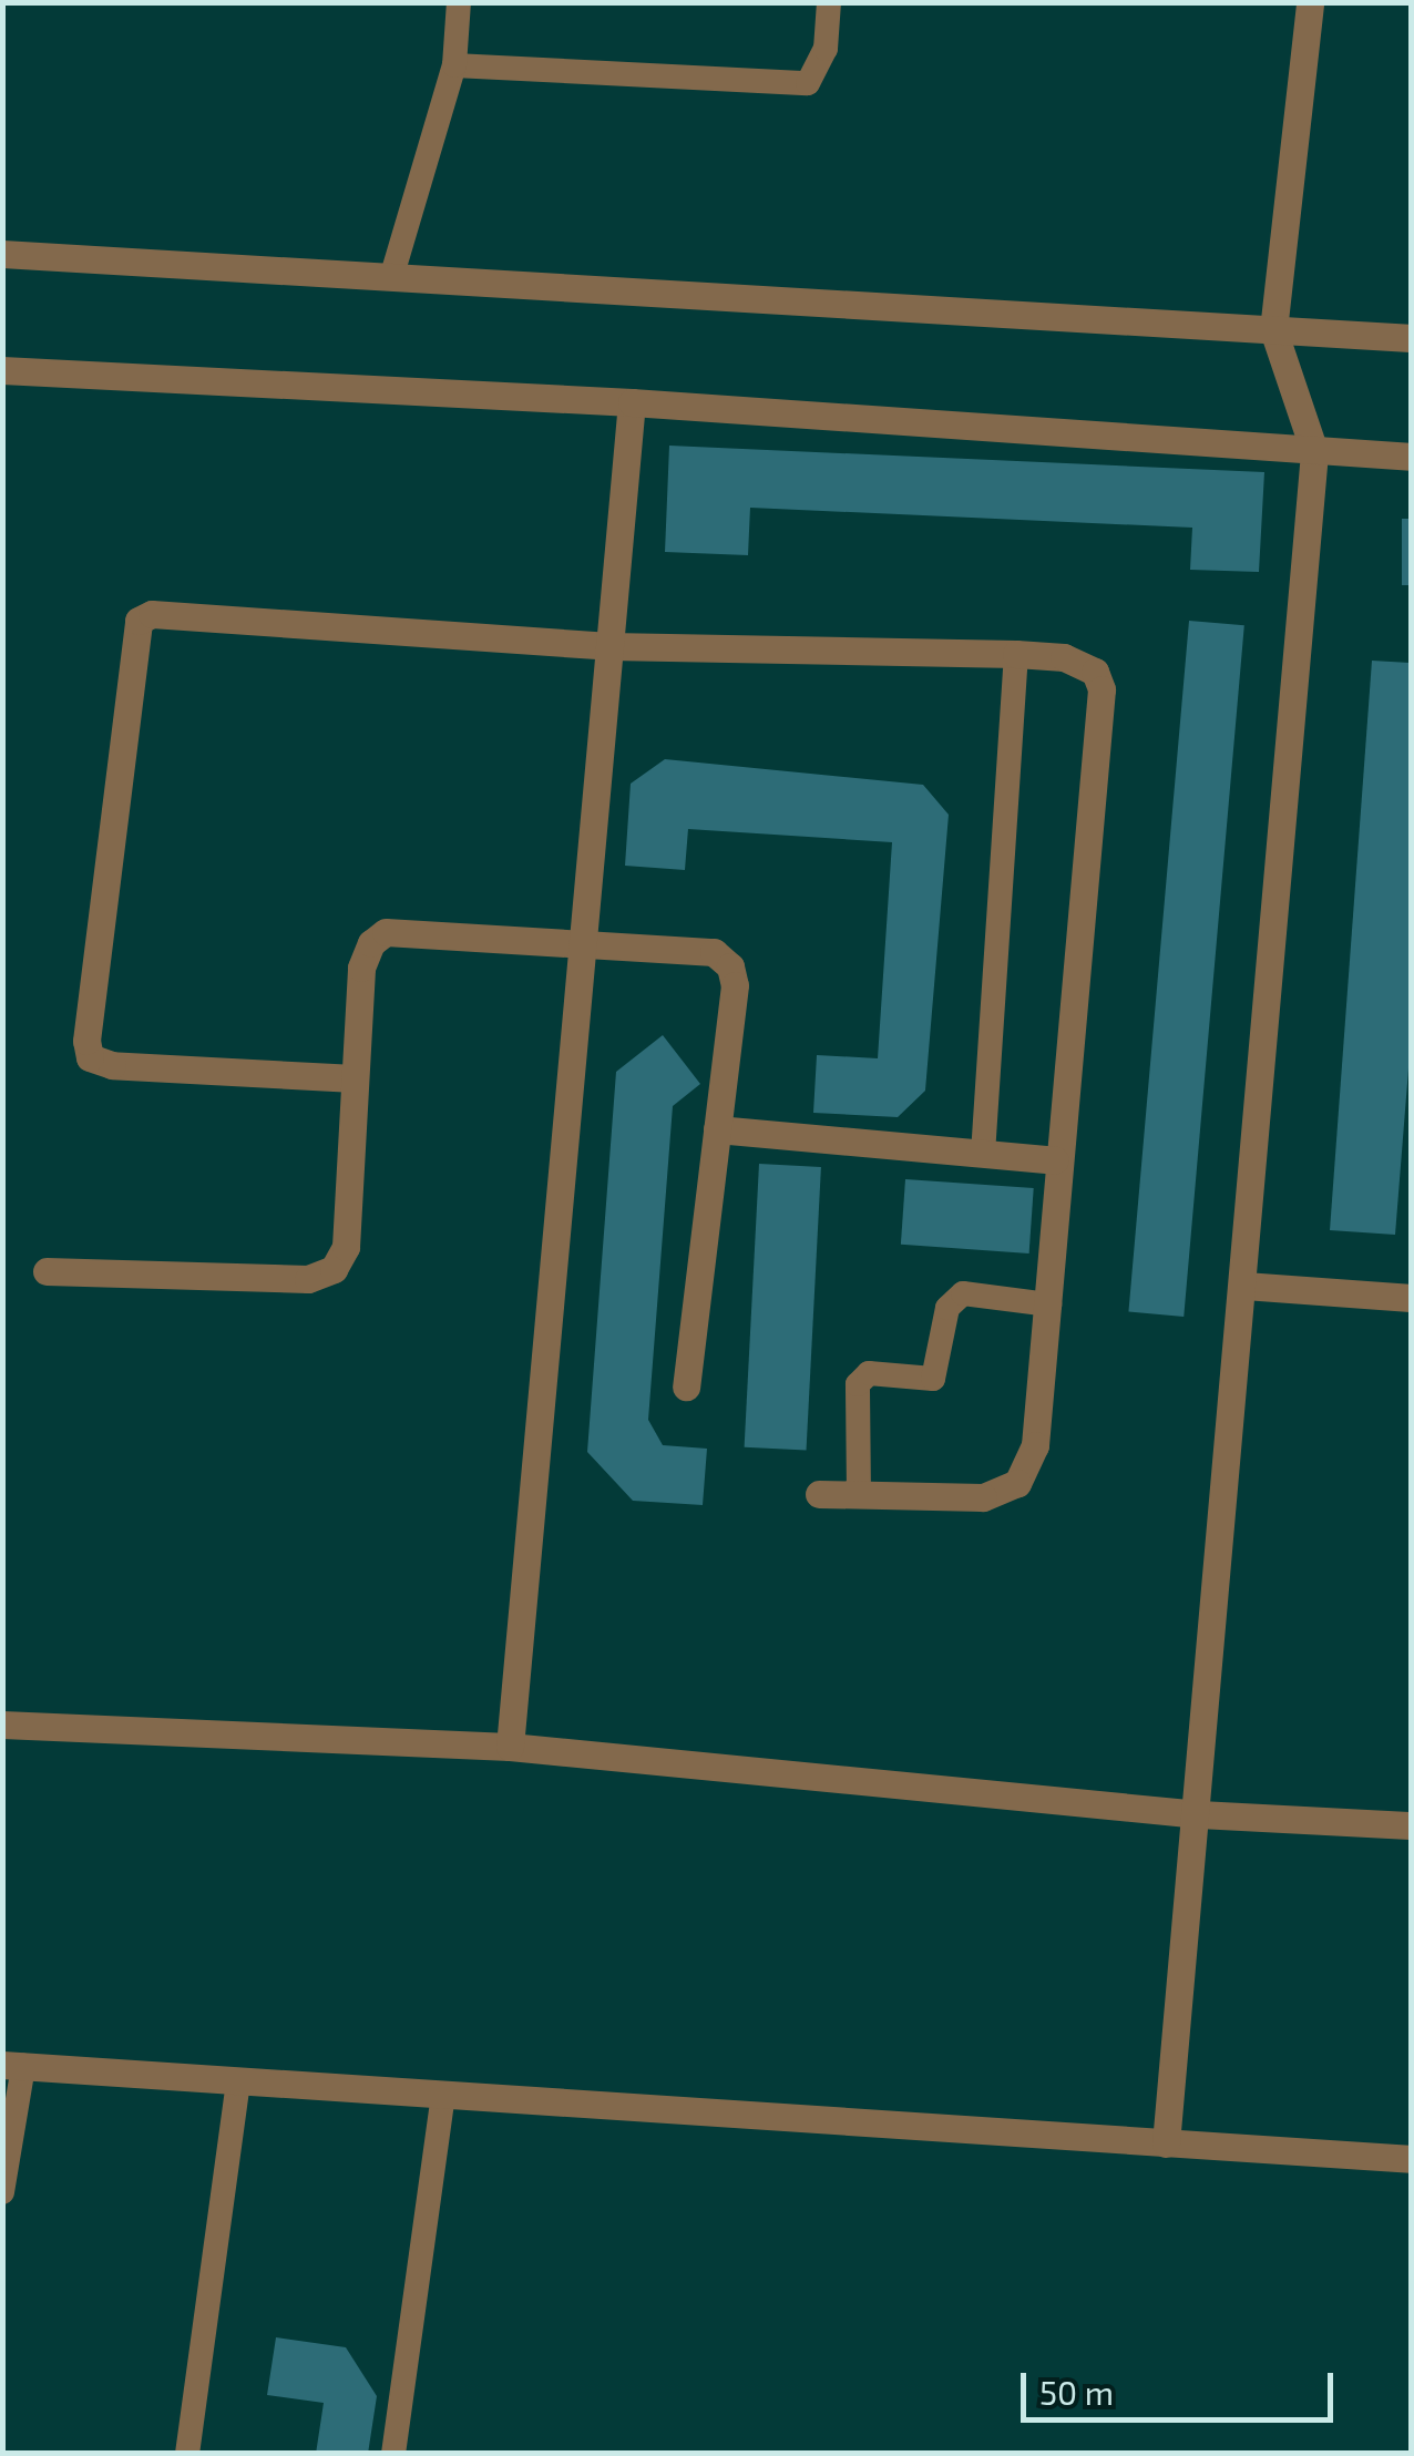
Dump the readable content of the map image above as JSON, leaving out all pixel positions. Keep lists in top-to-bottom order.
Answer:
{
  "scale_bar": "50 m"
}
